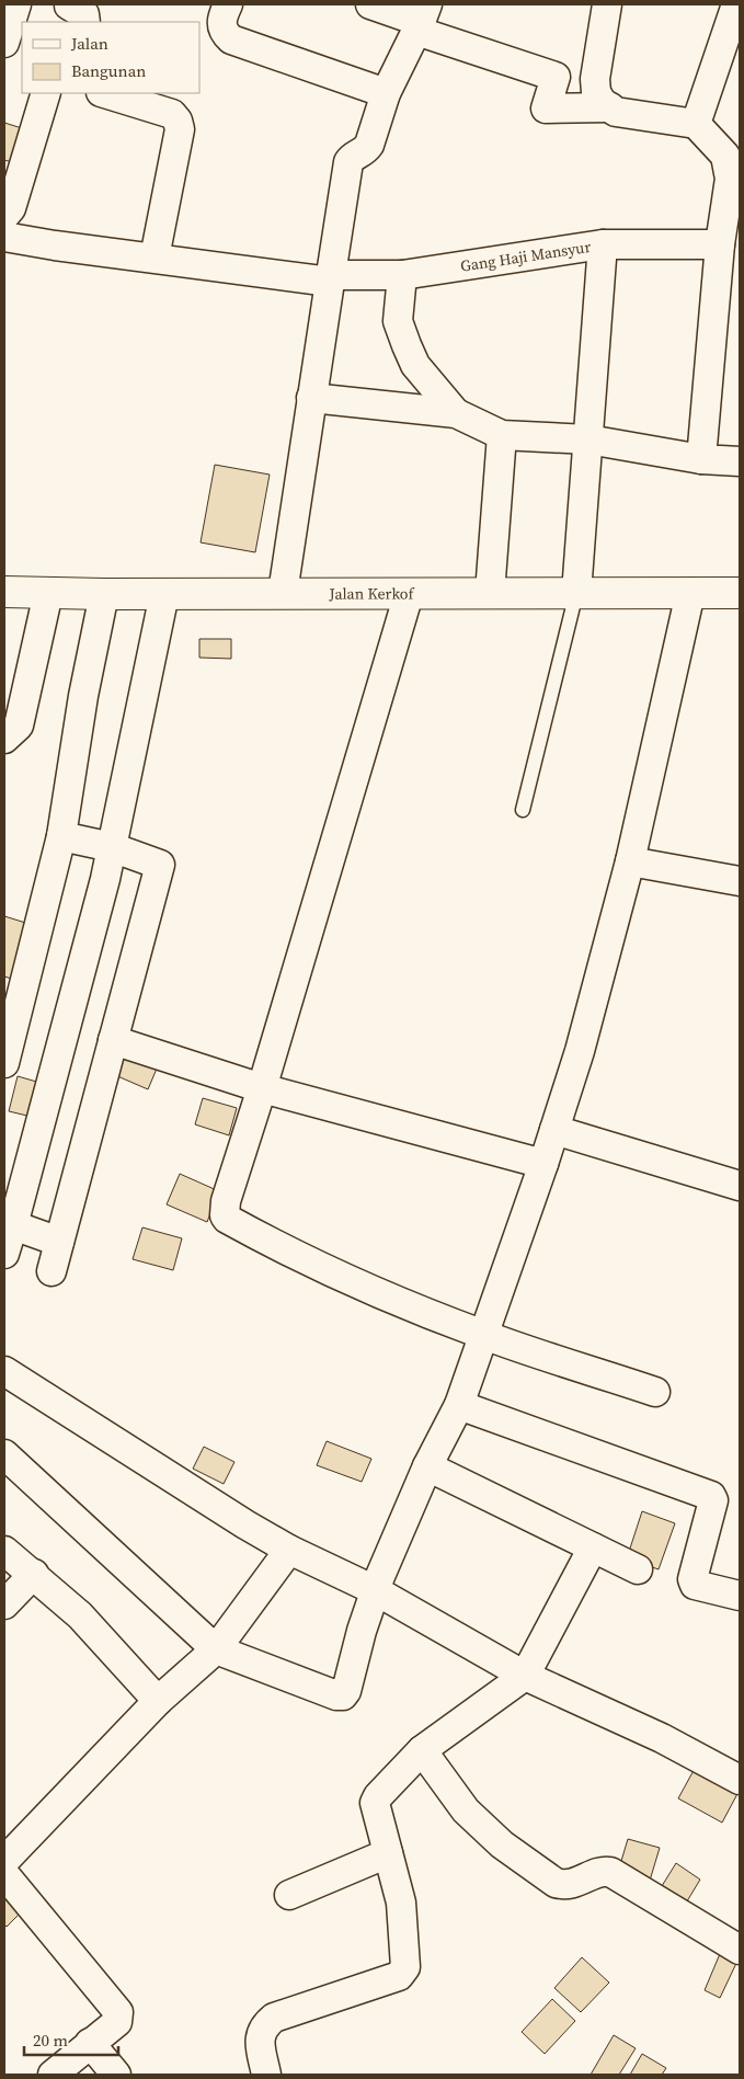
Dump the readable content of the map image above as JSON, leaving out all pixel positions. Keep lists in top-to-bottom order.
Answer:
{
  "streets": {
    "main road": ["Jalan Kerkof"],
    "street": ["Gang Haji Mansyur"]
  },
  "legend": ["Jalan", "Bangunan"],
  "scale_bar": "20 m"
}
